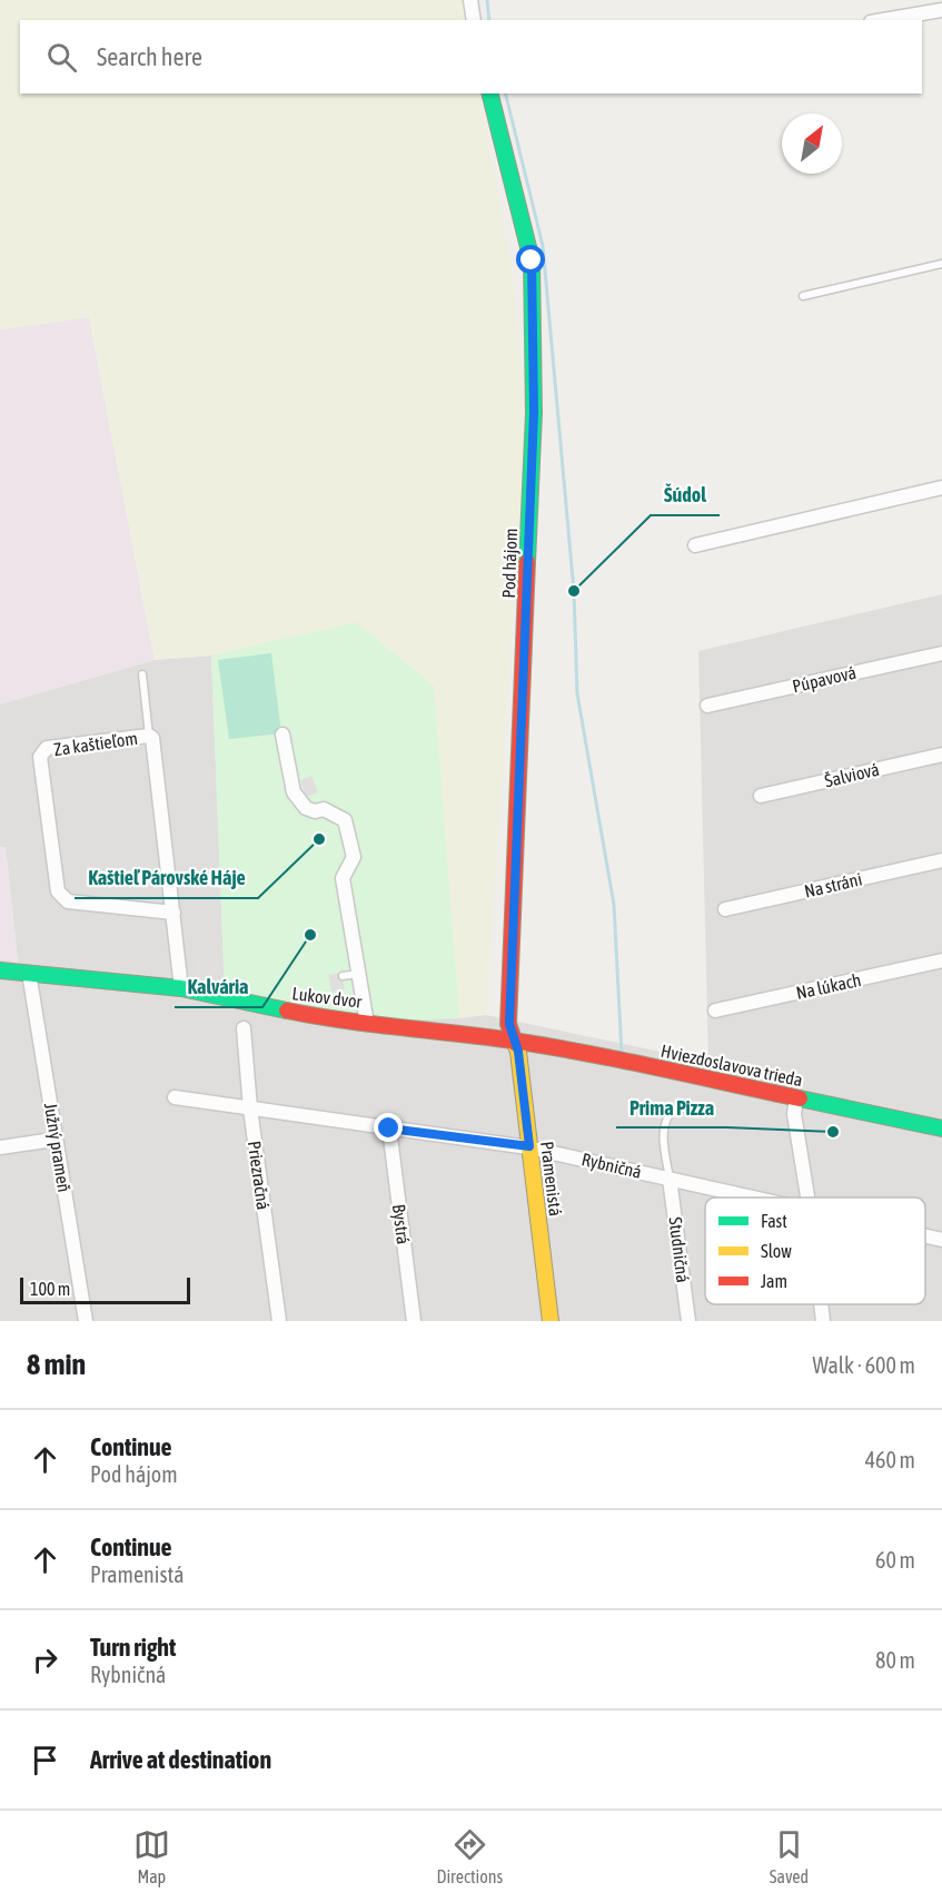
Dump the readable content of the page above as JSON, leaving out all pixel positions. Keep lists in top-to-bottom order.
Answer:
{
  "streets": {
    "street": [
      "Pod hájom",
      "Púpavová",
      "Za kaštieľom",
      "Šalviová",
      "Na stráni",
      "Na lúkach",
      "Lukov dvor",
      "Hviezdoslavova trieda",
      "Južný prameň",
      "Rybničná",
      "Priezračná",
      "Pramenistá",
      "Bystrá",
      "Studničná"
    ]
  },
  "crossings": [
    ["Pod hájom", "Hviezdoslavova trieda"],
    ["Pod hájom", "Pramenistá"],
    ["Za kaštieľom", "Lukov dvor"],
    ["Lukov dvor", "Hviezdoslavova trieda"],
    ["Lukov dvor", "Južný prameň"],
    ["Hviezdoslavova trieda", "Pramenistá"],
    ["Rybničná", "Priezračná"],
    ["Rybničná", "Pramenistá"],
    ["Rybničná", "Bystrá"],
    ["Rybničná", "Studničná"]
  ],
  "places": [
    "Šúdol",
    "Kaštieľ Párovské Háje",
    "Kalvária",
    "Prima Pizza"
  ],
  "legend": ["Fast", "Slow", "Jam"],
  "scale_bar": "100 m",
  "north": "top right",
  "page": {
    "search": "Search here",
    "scale": "100 m",
    "heading": ["8 min", "Walk · 600 m"],
    "list": [
      ["Continue", "Pod hájom", "460 m"],
      ["Continue", "Pramenistá", "60 m"],
      ["Turn right", "Rybničná", "80 m"],
      "Arrive at destination"
    ],
    "nav": ["Map", "Directions", "Saved"]
  }
}
